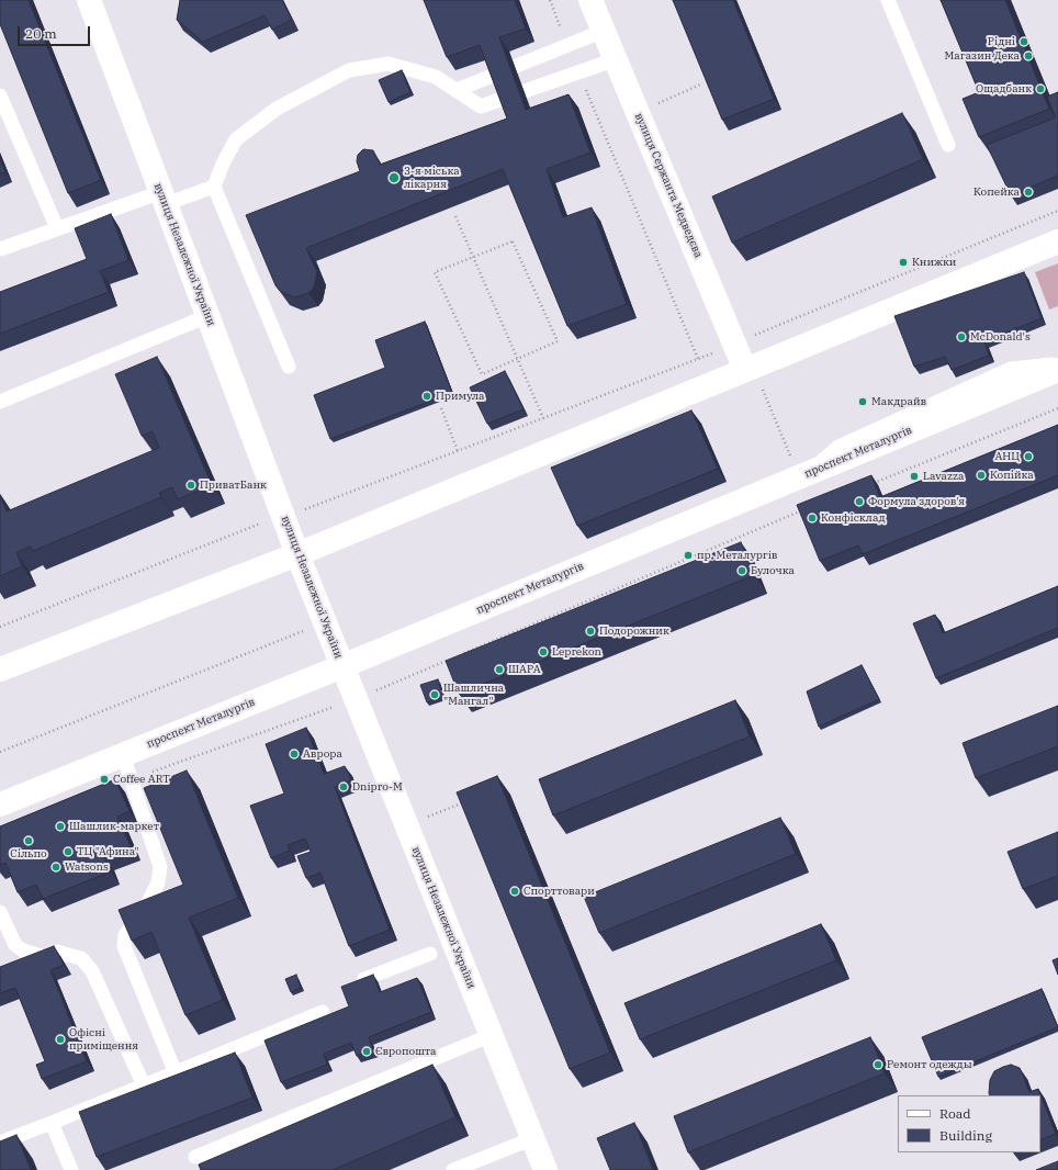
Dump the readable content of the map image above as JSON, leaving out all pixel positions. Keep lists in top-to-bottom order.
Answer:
{
  "streets": {
    "main road": ["вулиця Сержанта Медведєва", "вулиця Незалежної України", "проспект Металургів"]
  },
  "crossings": [
    ["вулиця Незалежної України", "проспект Металургів"]
  ],
  "places": [
    "Рідні",
    "Магазин Дека",
    "Ощадбанк",
    "3-я міська лікарня",
    "Копейка",
    "Книжки",
    "McDonald's",
    "Примула",
    "Макдрайв",
    "АНЦ",
    "Копійка",
    "Lavazza",
    "ПриватБанк",
    "Формула здоров'я",
    "Конфісклад",
    "пр. Металургів",
    "Булочка",
    "Подорожник",
    "Leprekon",
    "ШАРА",
    "Шашлична \"Мангал\"",
    "Аврора",
    "Coffee ART",
    "Dnipro-M",
    "Шашлик-маркет",
    "Сільпо",
    "ТЦ \"Афина\"",
    "Watsons",
    "Спорттовари",
    "Офісні приміщення",
    "Європошта",
    "Ремонт одежды"
  ],
  "legend": ["Road", "Building"],
  "scale_bar": "20 m"
}
